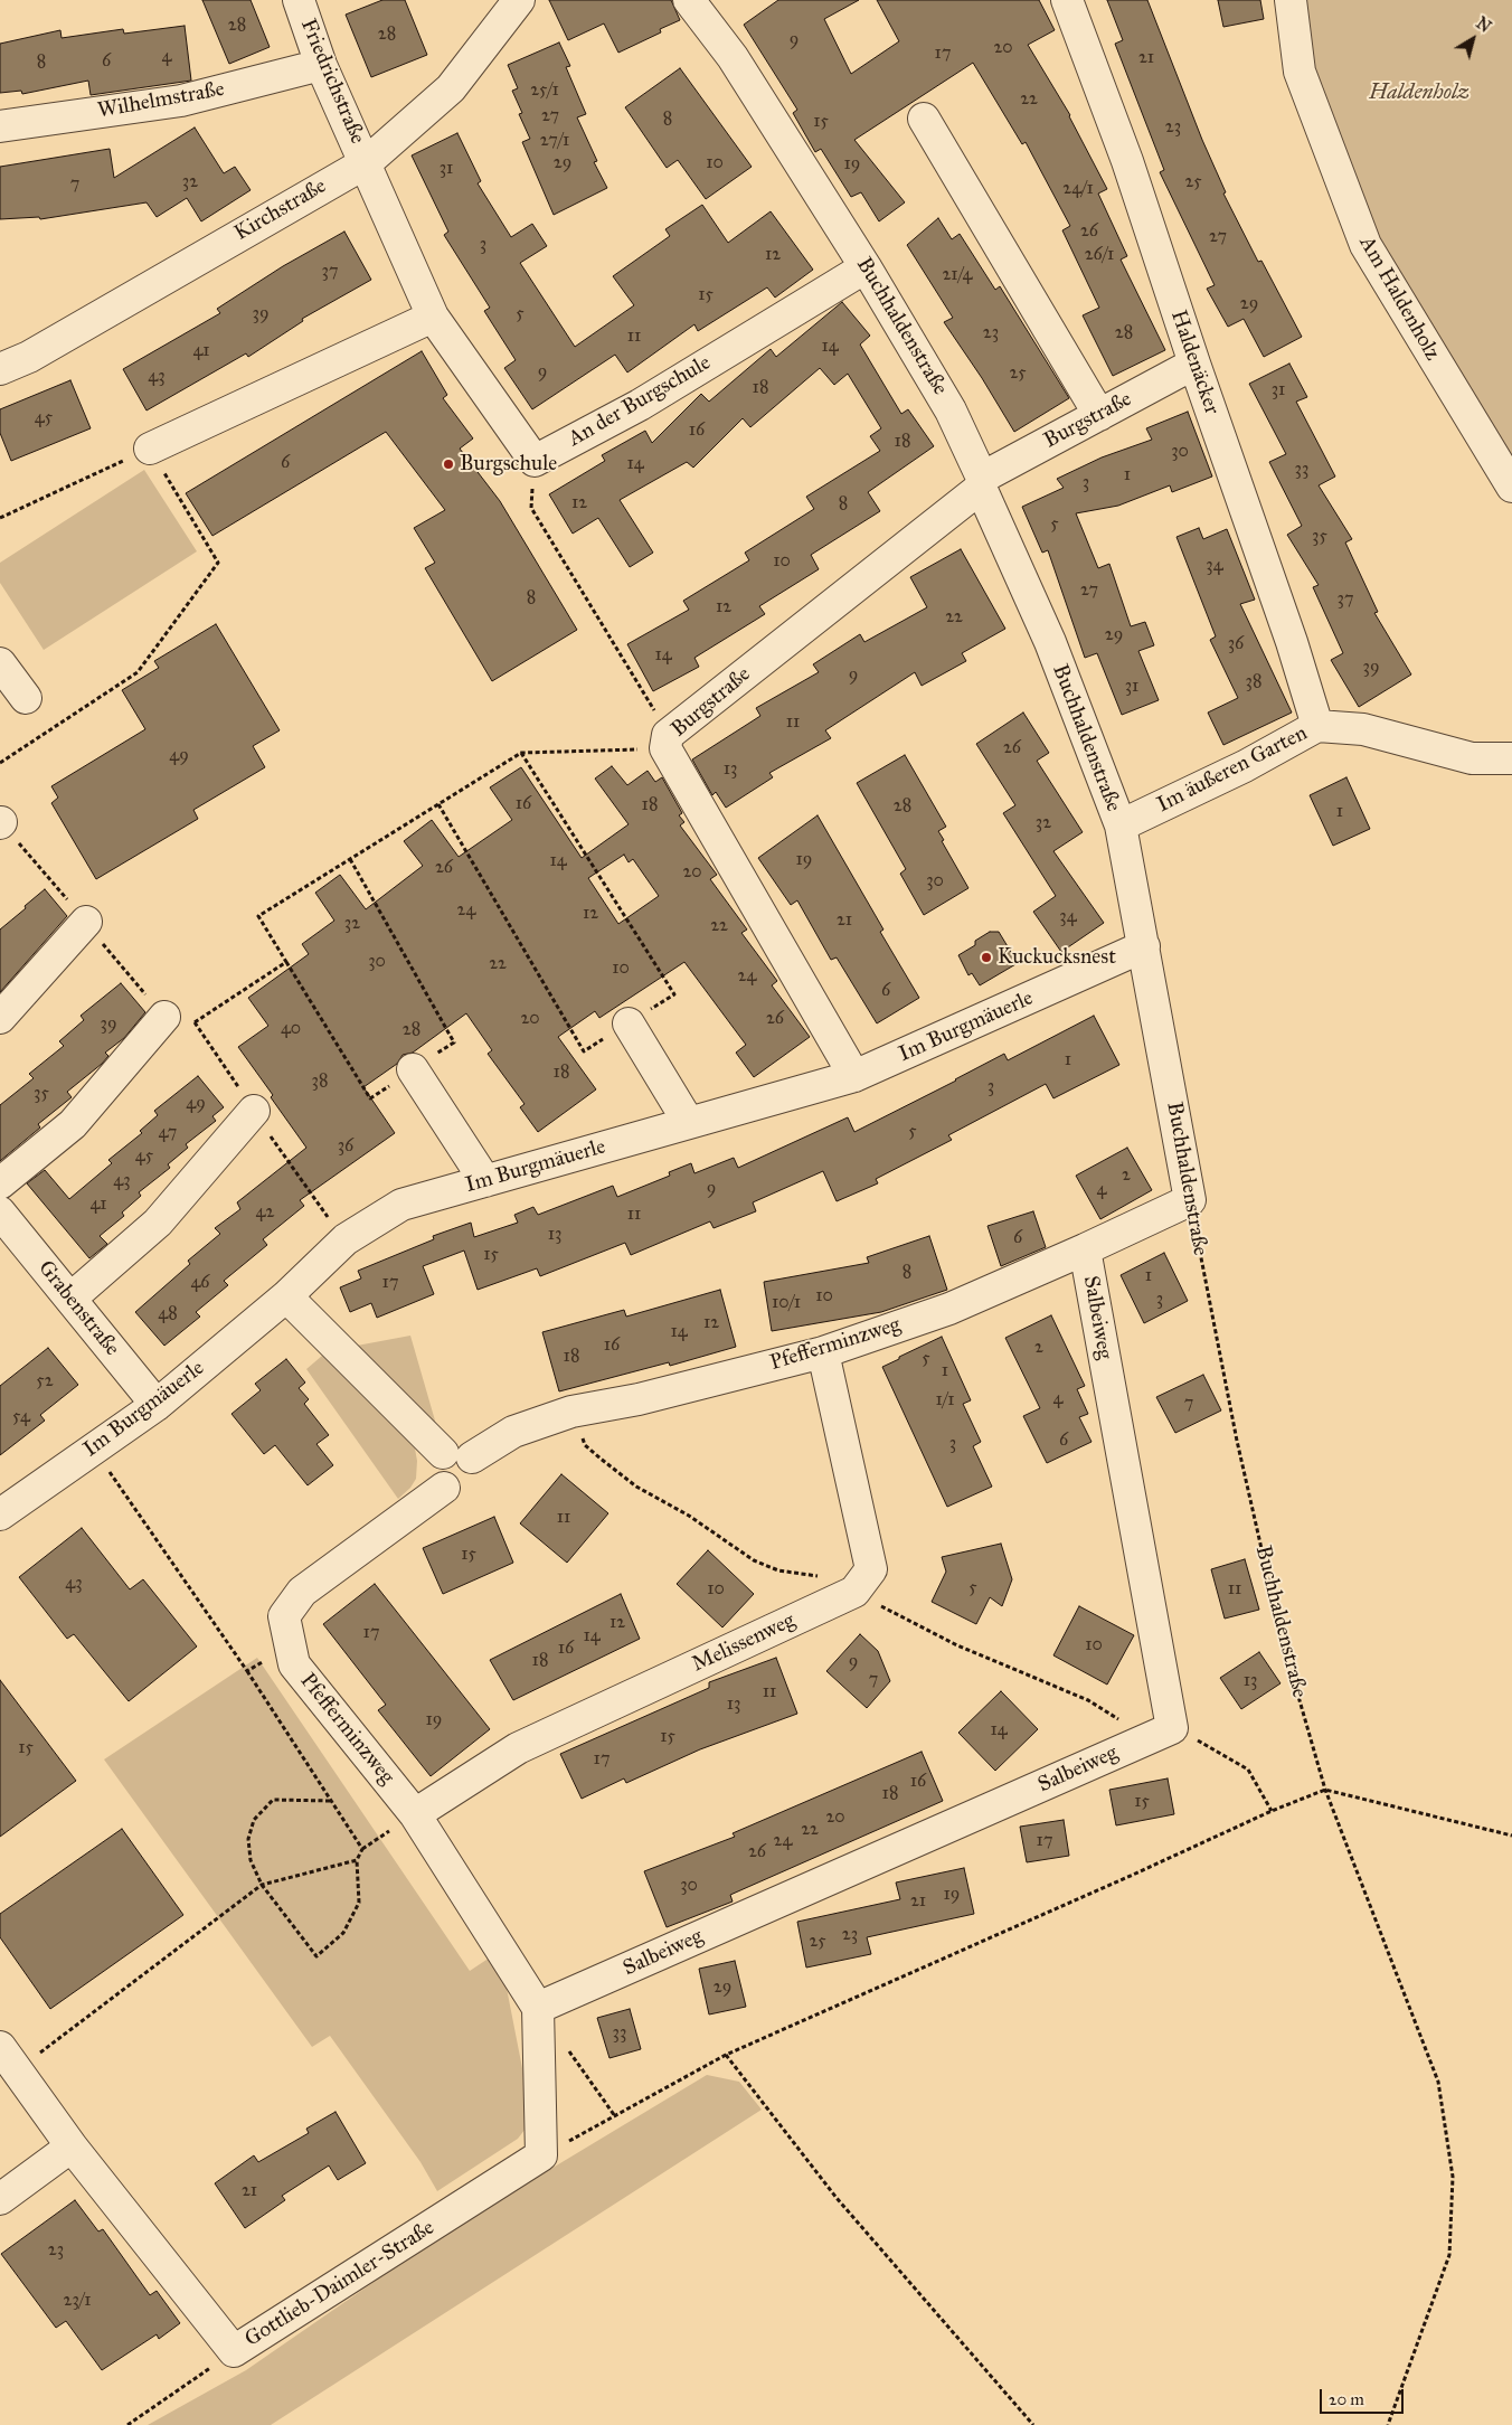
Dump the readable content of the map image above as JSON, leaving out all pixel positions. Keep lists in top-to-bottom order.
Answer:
{
  "streets": {
    "street": [
      "Friedrichstraße",
      "Wilhelmstraße",
      "Kirchstraße",
      "Am Haldenholz",
      "Buchhaldenstraße",
      "Haldenäcker",
      "An der Burgschule",
      "Burgstraße",
      "Im äußeren Garten",
      "Im Burgmäuerle",
      "Grabenstraße",
      "Salbeiweg",
      "Pfefferminzweg",
      "Melissenweg",
      "Gottlieb-Daimler-Straße"
    ]
  },
  "crossings": [
    ["Friedrichstraße", "Wilhelmstraße"],
    ["Friedrichstraße", "Kirchstraße"],
    ["Buchhaldenstraße", "An der Burgschule"],
    ["Buchhaldenstraße", "Burgstraße"],
    ["Buchhaldenstraße", "Im äußeren Garten"],
    ["Buchhaldenstraße", "Im Burgmäuerle"],
    ["Buchhaldenstraße", "Pfefferminzweg"],
    ["Haldenäcker", "Burgstraße"],
    ["Haldenäcker", "Im äußeren Garten"],
    ["Burgstraße", "Im Burgmäuerle"],
    ["Im Burgmäuerle", "Grabenstraße"],
    ["Salbeiweg", "Pfefferminzweg"],
    ["Pfefferminzweg", "Melissenweg"]
  ],
  "parks": ["Haldenholz"],
  "places": ["Burgschule", "Kuckucksnest"],
  "house_numbers": [
    "28",
    "28",
    "9",
    "20",
    "17",
    "4",
    "21",
    "6",
    "8",
    "25/1",
    "22",
    "27",
    "8",
    "15",
    "23",
    "27/1",
    "29",
    "10",
    "19",
    "31",
    "32",
    "25",
    "7",
    "24/1",
    "26",
    "27",
    "3",
    "12",
    "26/1",
    "37",
    "21/4",
    "15",
    "29",
    "39",
    "5",
    "23",
    "28",
    "11",
    "14",
    "41",
    "9",
    "25",
    "43",
    "18",
    "31",
    "45",
    "16",
    "18",
    "30",
    "6",
    "14",
    "33",
    "1",
    "3",
    "12",
    "8",
    "5",
    "35",
    "10",
    "34",
    "27",
    "8",
    "37",
    "12",
    "22",
    "29",
    "36",
    "14",
    "39",
    "9",
    "38",
    "31",
    "11",
    "26",
    "49",
    "13",
    "16",
    "18",
    "28",
    "1",
    "32",
    "19",
    "14",
    "26",
    "20",
    "30",
    "24",
    "12",
    "34",
    "21",
    "32",
    "22",
    "30",
    "22",
    "10",
    "24",
    "6",
    "20",
    "26",
    "39",
    "40",
    "28",
    "1",
    "18",
    "38",
    "3",
    "35",
    "49",
    "5",
    "47",
    "36",
    "45",
    "2",
    "43",
    "9",
    "4",
    "41",
    "42",
    "11",
    "13",
    "6",
    "15",
    "8",
    "1",
    "46",
    "17",
    "10",
    "3",
    "10/1",
    "48",
    "12",
    "14",
    "16",
    "2",
    "18",
    "5",
    "1",
    "52",
    "4",
    "1/1",
    "7",
    "54",
    "6",
    "3",
    "11",
    "15",
    "43",
    "5",
    "10",
    "11",
    "12",
    "17",
    "14",
    "10",
    "16",
    "18",
    "9",
    "7",
    "13",
    "11",
    "13",
    "19",
    "14",
    "15",
    "15",
    "17",
    "16",
    "18",
    "15",
    "20",
    "22",
    "24",
    "17",
    "26",
    "30",
    "19",
    "21",
    "23",
    "25",
    "29",
    "33",
    "21",
    "23",
    "23/1"
  ],
  "scale_bar": "20 m",
  "north": "top right"
}
